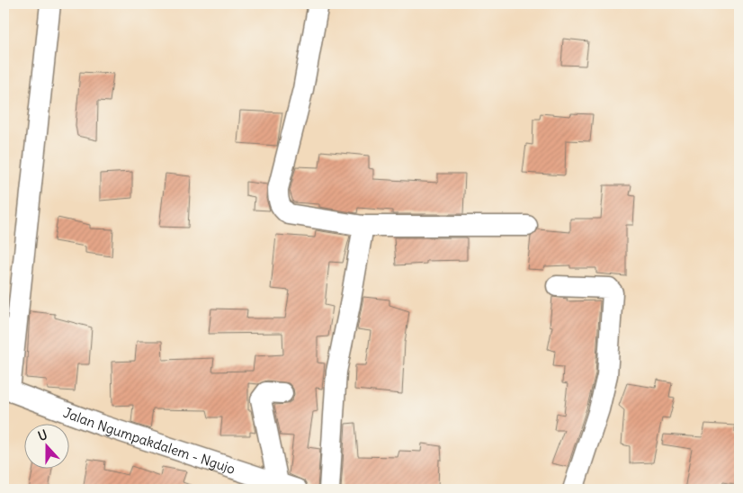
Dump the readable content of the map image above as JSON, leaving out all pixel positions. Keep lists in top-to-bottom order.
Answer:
{
  "streets": {
    "street": ["Jalan Ngumpakdalem - Ngujo"]
  },
  "north": "top"
}
